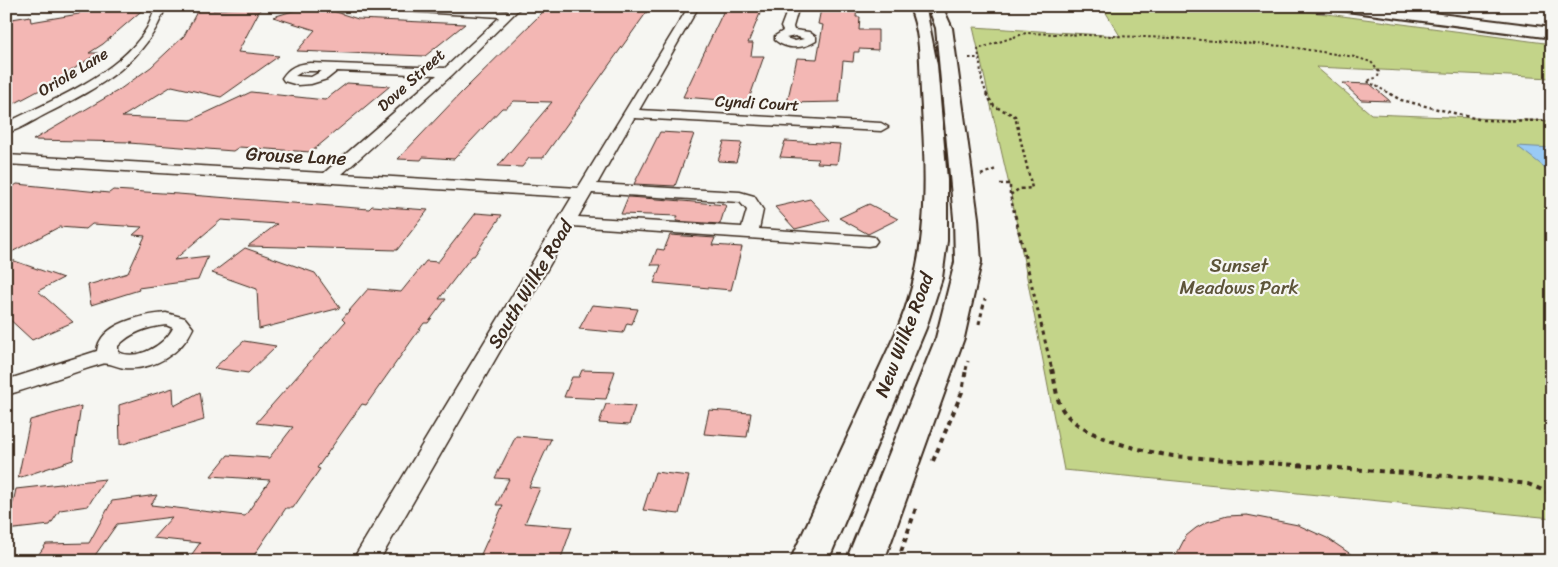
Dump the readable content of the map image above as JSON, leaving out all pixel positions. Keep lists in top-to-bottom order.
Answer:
{
  "streets": {
    "main road": ["New Wilke Road"],
    "street": [
      "Oriole Lane",
      "Dove Street",
      "Cyndi Court",
      "Grouse Lane",
      "South Wilke Road"
    ]
  },
  "crossings": [
    ["Dove Street", "Grouse Lane"],
    ["Cyndi Court", "South Wilke Road"],
    ["Grouse Lane", "South Wilke Road"]
  ],
  "parks": ["Sunset Meadows Park"]
}
